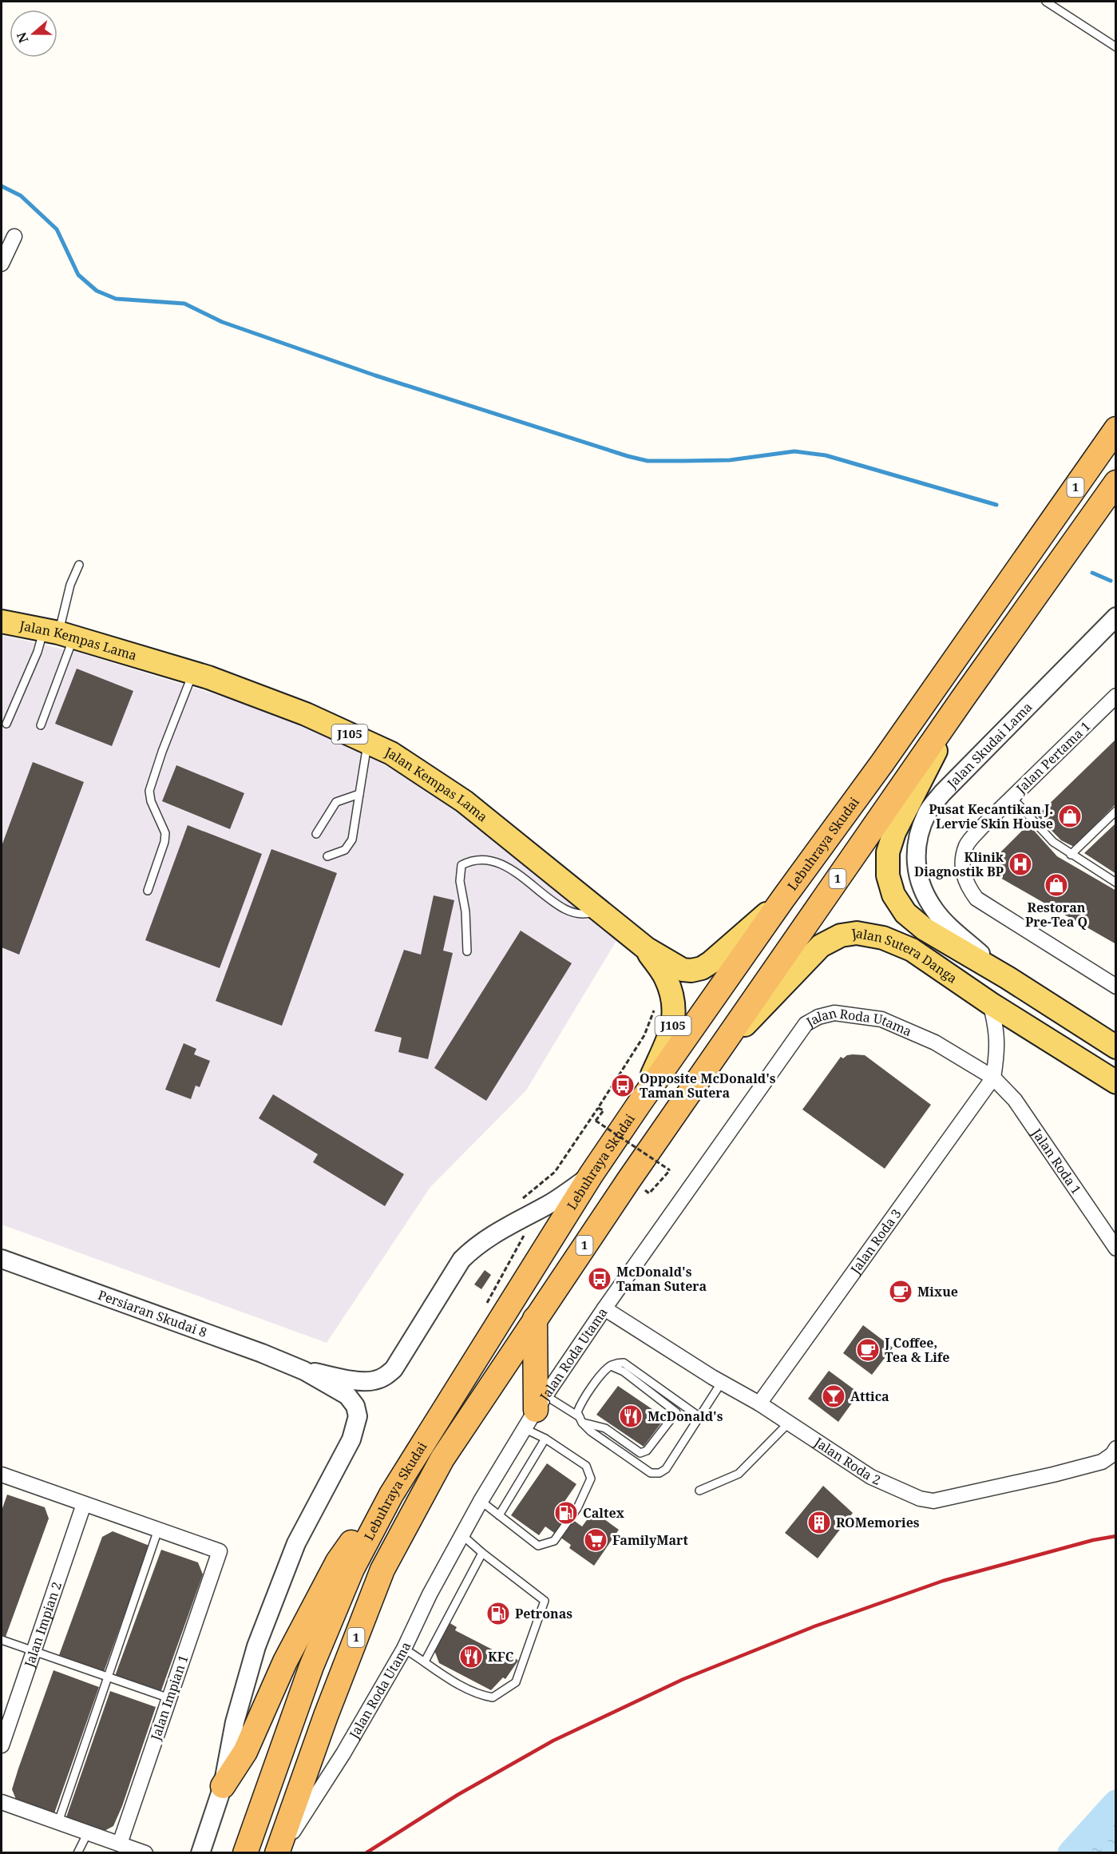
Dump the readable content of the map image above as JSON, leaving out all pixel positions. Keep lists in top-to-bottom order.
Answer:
{
  "streets": {
    "highway": ["1", "Lebuhraya Skudai"],
    "main road": ["Jalan Kempas Lama", "J105", "Jalan Sutera Danga"],
    "street": [
      "Jalan Skudai Lama",
      "Jalan Pertama 1",
      "Jalan Roda Utama",
      "Jalan Roda 1",
      "Jalan Roda 3",
      "Persiaran Skudai 8",
      "Jalan Roda 2",
      "Jalan Impian 2",
      "Jalan Impian 1"
    ]
  },
  "crossings": [
    ["Jalan Kempas Lama", "Lebuhraya Skudai"],
    ["Lebuhraya Skudai", "Jalan Sutera Danga"],
    ["Lebuhraya Skudai", "Jalan Roda Utama"],
    ["Jalan Roda Utama", "Jalan Roda 1"],
    ["Jalan Roda Utama", "Jalan Roda 3"],
    ["Jalan Roda Utama", "Jalan Roda 2"],
    ["Jalan Roda 1", "Jalan Roda 3"],
    ["Jalan Roda 3", "Jalan Roda 2"]
  ],
  "places": {
    "shop": ["Pusat Kecantikan J. Lervie Skin House", "Restoran Pre-Tea Q"],
    "hospital": ["Klinik Diagnostik BP"],
    "bus stop": ["Opposite McDonald's Taman Sutera", "McDonald's Taman Sutera"],
    "cafe": ["Mixue", "J Coffee, Tea & Life"],
    "bar": ["Attica"],
    "restaurant": ["McDonald's", "KFC"],
    "fuel station": ["Caltex", "Petronas"],
    "building": ["ROMemories"],
    "supermarket": ["FamilyMart"]
  },
  "north": "left"
}
